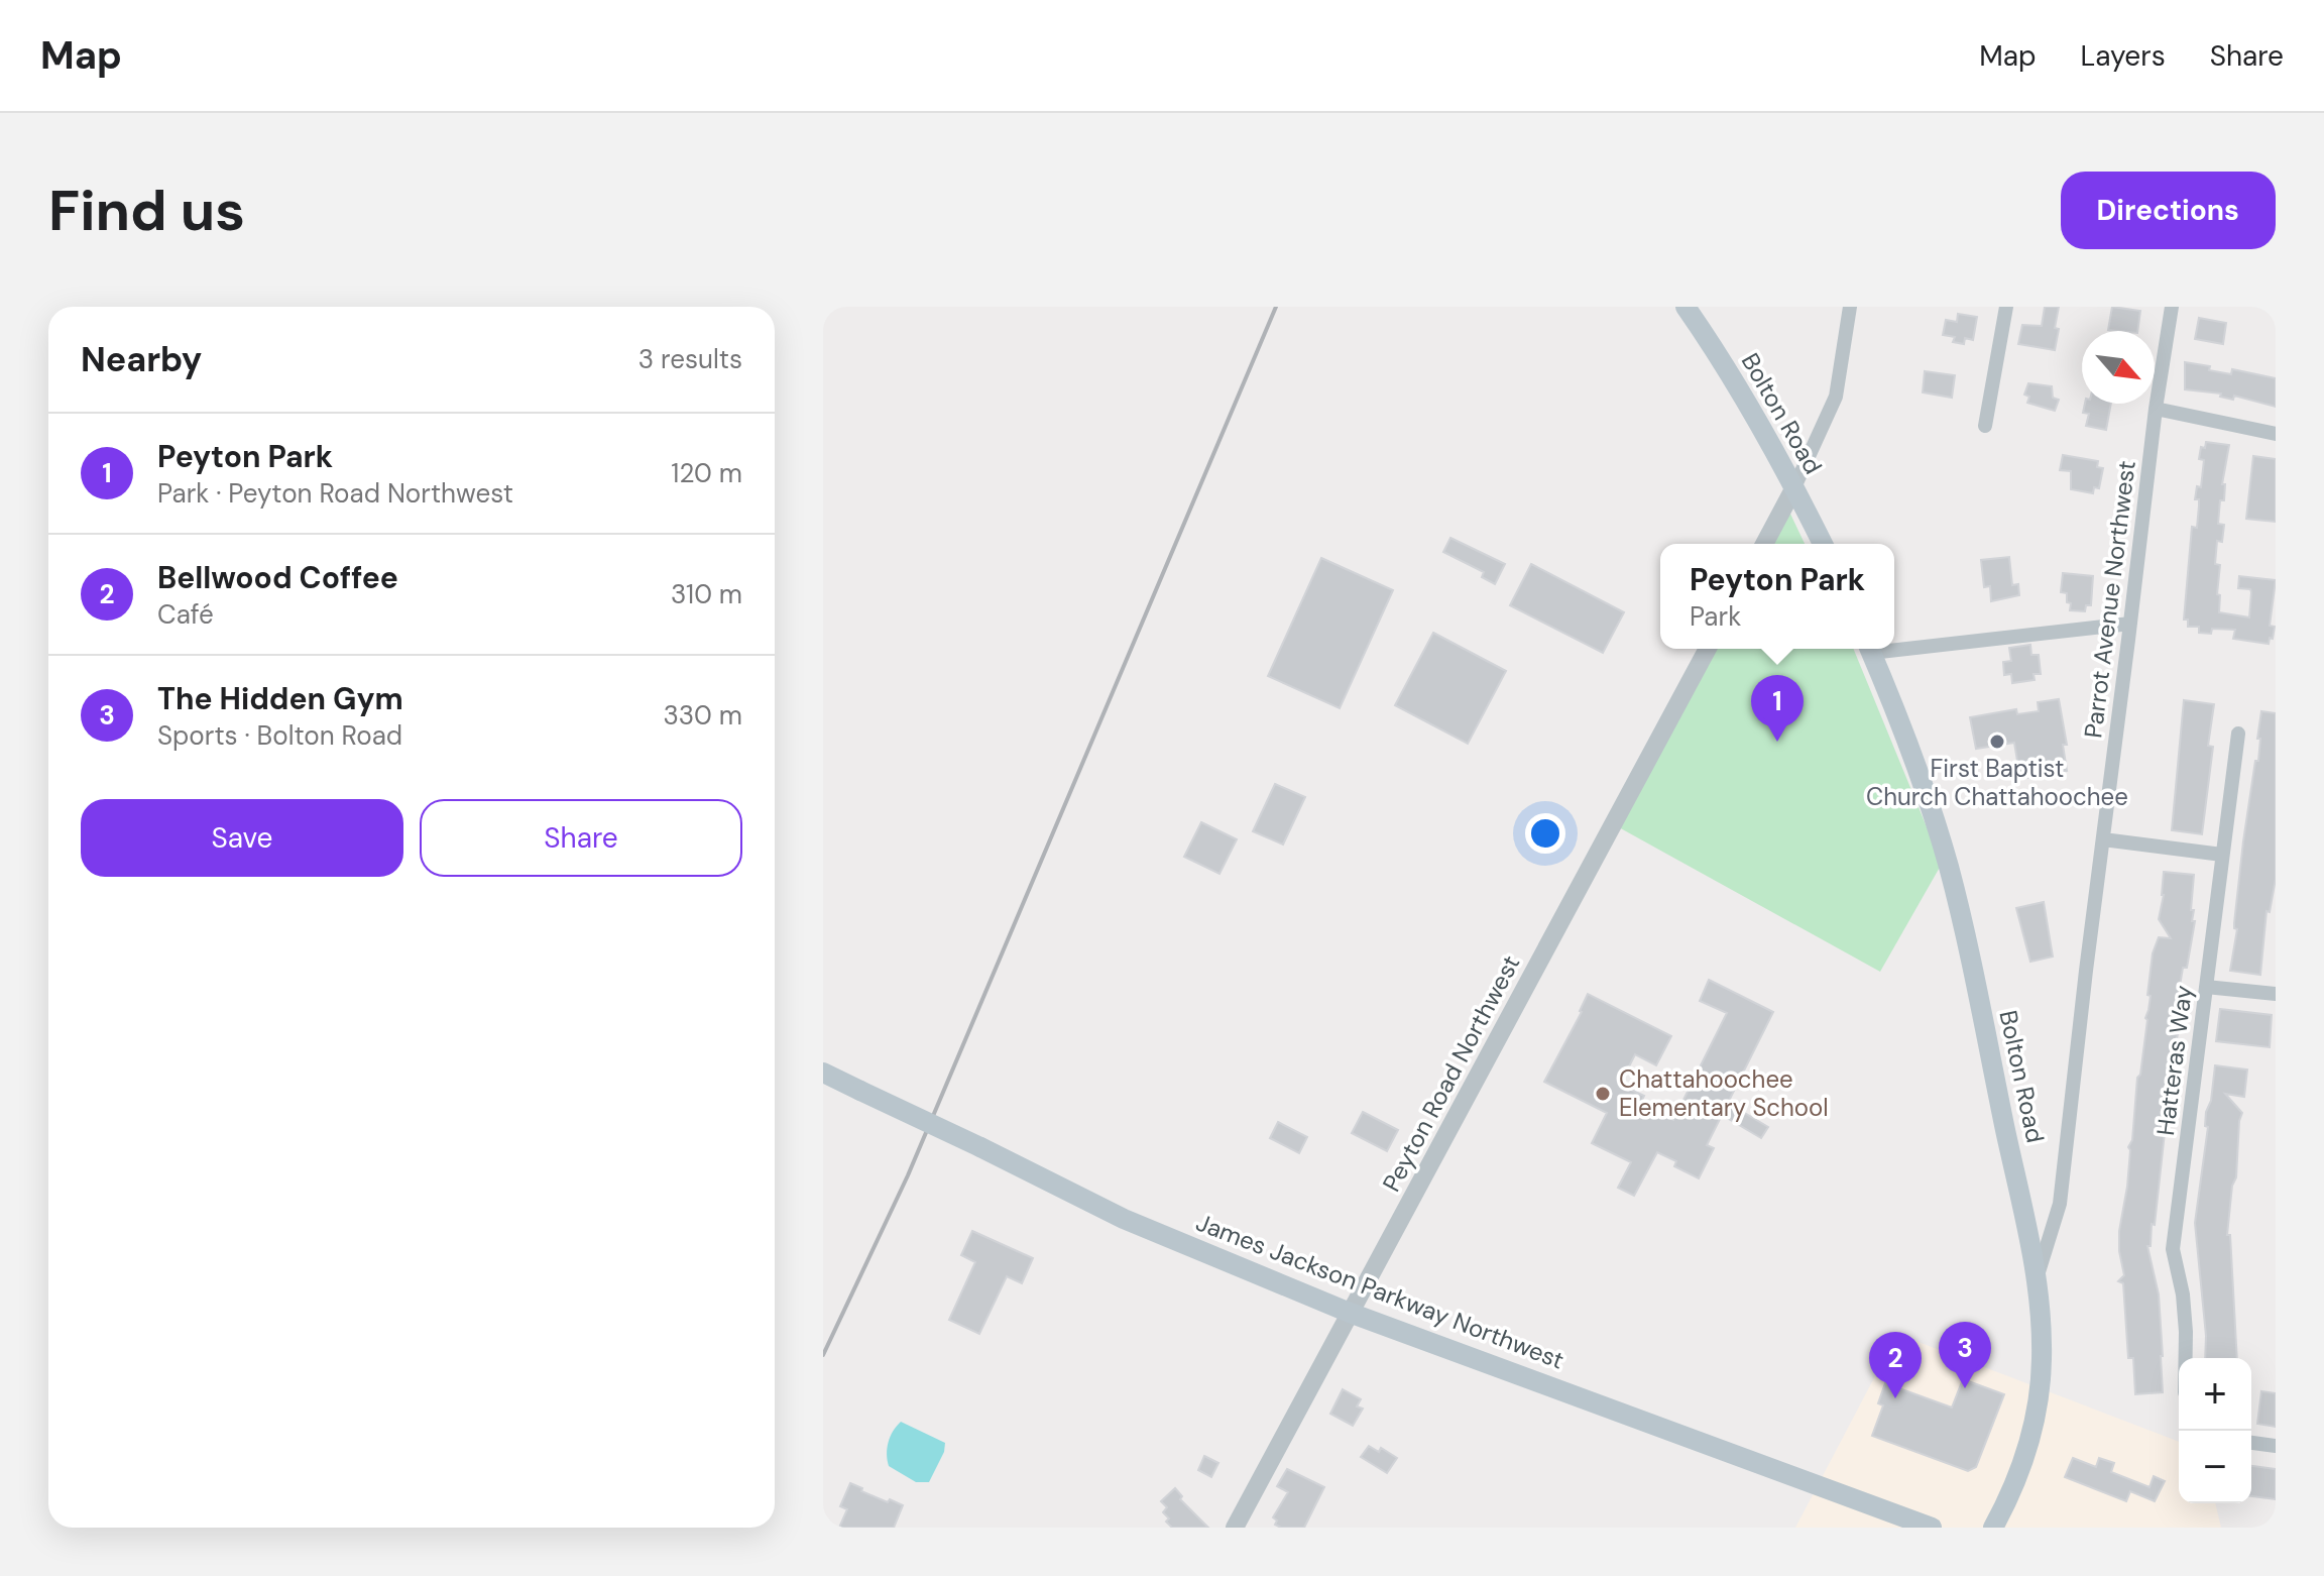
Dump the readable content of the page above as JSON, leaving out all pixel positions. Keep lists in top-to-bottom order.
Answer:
{
  "streets": {
    "main road": ["Bolton Road", "James Jackson Parkway Northwest"],
    "street": ["Parrot Avenue Northwest", "Hatteras Way", "Peyton Road Northwest"]
  },
  "crossings": [
    ["Bolton Road", "Parrot Avenue Northwest"],
    ["Peyton Road Northwest", "James Jackson Parkway Northwest"]
  ],
  "places": ["First Baptist Church Chattahoochee", "Chattahoochee Elementary School"],
  "north": "bottom right",
  "page": {
    "header": "Map",
    "nav": ["Map", "Layers", "Share"],
    "buttons": [
      "Directions",
      ["Save", "Share"]
    ],
    "title": "Find us",
    "heading": ["Nearby", "3 results"],
    "list": [
      {
        "mark": "1",
        "name": "Peyton Park",
        "note": "Park · Peyton Road Northwest",
        "value": "120 m"
      },
      {
        "mark": "2",
        "name": "Bellwood Coffee",
        "note": "Café",
        "value": "310 m"
      },
      {
        "mark": "3",
        "name": "The Hidden Gym",
        "note": "Sports · Bolton Road",
        "value": "330 m"
      }
    ],
    "popup": ["Peyton Park", "Park"],
    "pins": ["1", "3", "2"],
    "map_buttons": ["+", "−"]
  }
}
